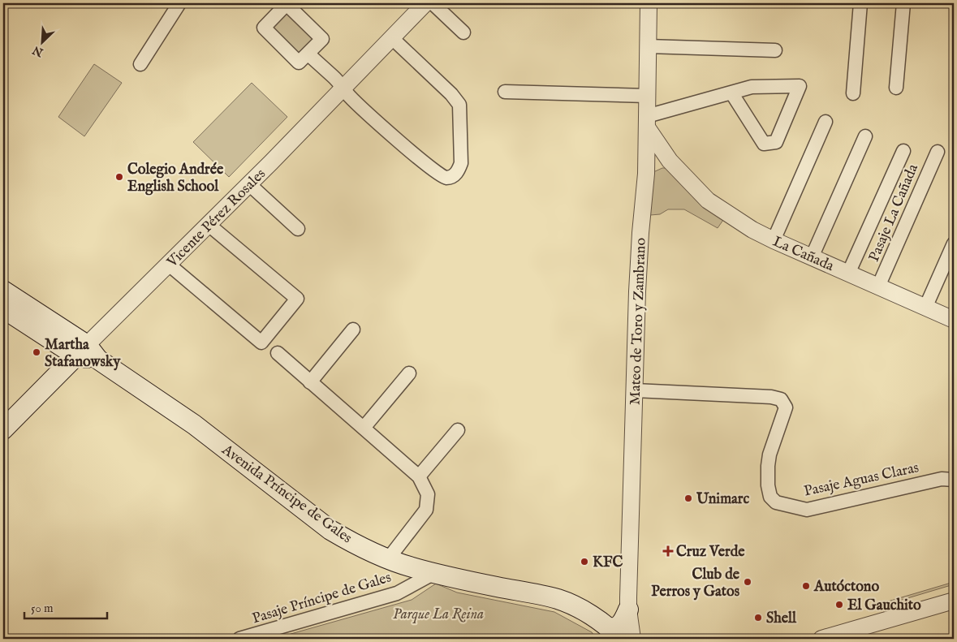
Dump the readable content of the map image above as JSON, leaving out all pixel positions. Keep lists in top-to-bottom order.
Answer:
{
  "streets": {
    "main road": ["Vicente Pérez Rosales", "Avenida Príncipe de Gales"],
    "street": [
      "Pasaje La Cañada",
      "La Cañada",
      "Mateo de Toro y Zambrano",
      "Pasaje Aguas Claras",
      "Pasaje Príncipe de Gales"
    ]
  },
  "crossings": [
    ["Pasaje La Cañada", "La Cañada"],
    ["Vicente Pérez Rosales", "Avenida Príncipe de Gales"],
    ["La Cañada", "Mateo de Toro y Zambrano"],
    ["Mateo de Toro y Zambrano", "Pasaje Aguas Claras"],
    ["Avenida Príncipe de Gales", "Pasaje Príncipe de Gales"]
  ],
  "parks": ["Parque La Reina"],
  "places": {
    "other": [
      "Colegio Andrée English School",
      "Martha Stafanowsky",
      "Unimarc",
      "KFC",
      "Club de Perros y Gatos",
      "Autóctono",
      "El Gauchito",
      "Shell"
    ],
    "health": ["Cruz Verde"]
  },
  "scale_bar": "50 m",
  "north": "bottom left"
}
